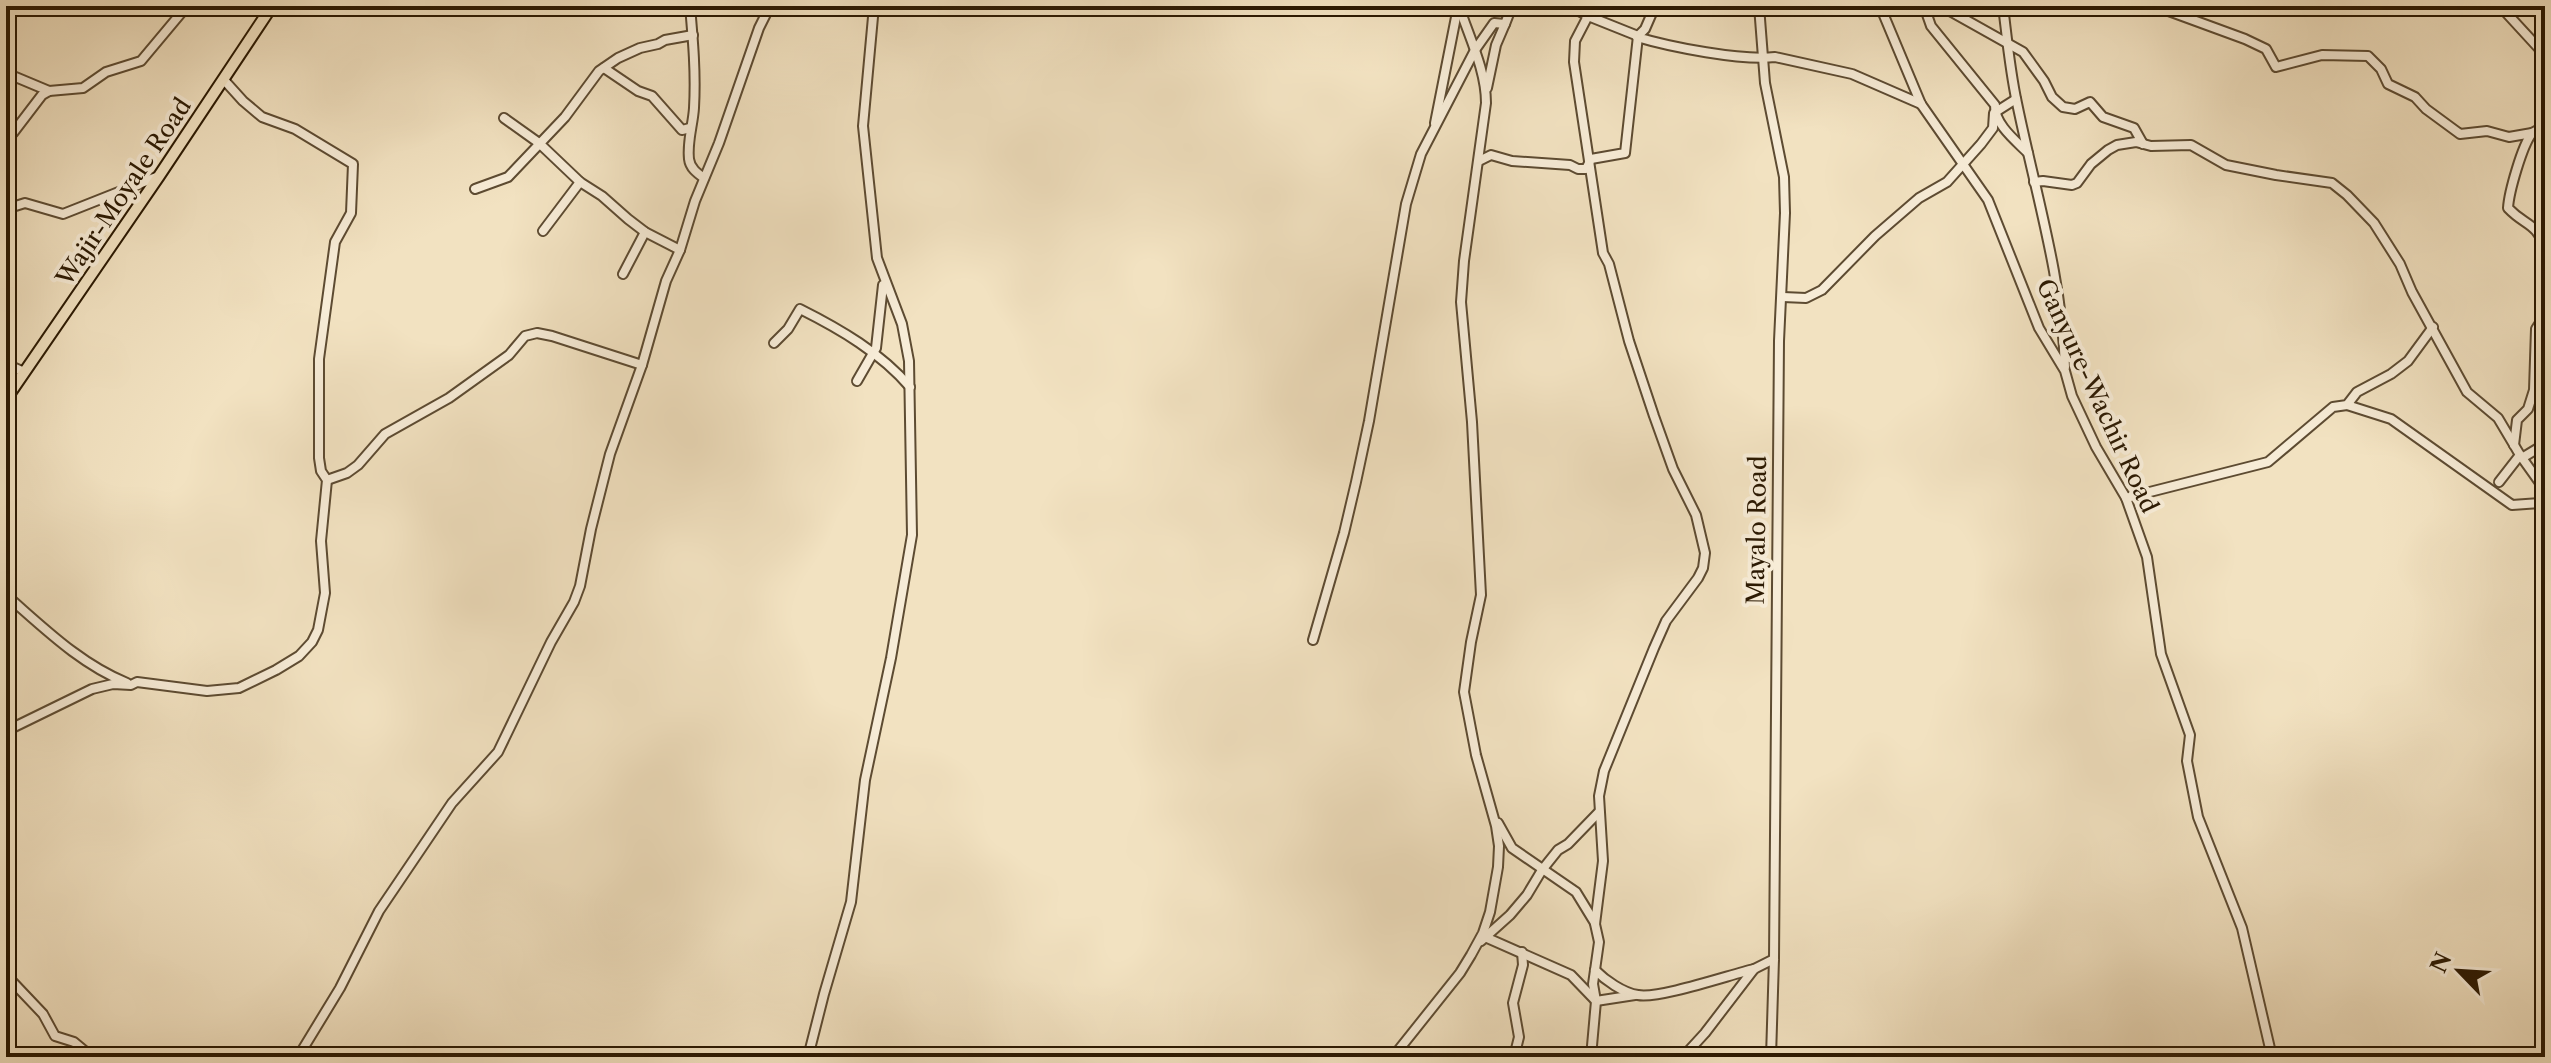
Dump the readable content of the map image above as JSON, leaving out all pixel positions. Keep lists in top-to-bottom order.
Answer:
{
  "streets": {
    "main road": ["Wajir-Moyale Road"],
    "street": ["Ganyure-Wachir Road", "Mayalo Road"]
  },
  "north": "top left"
}
